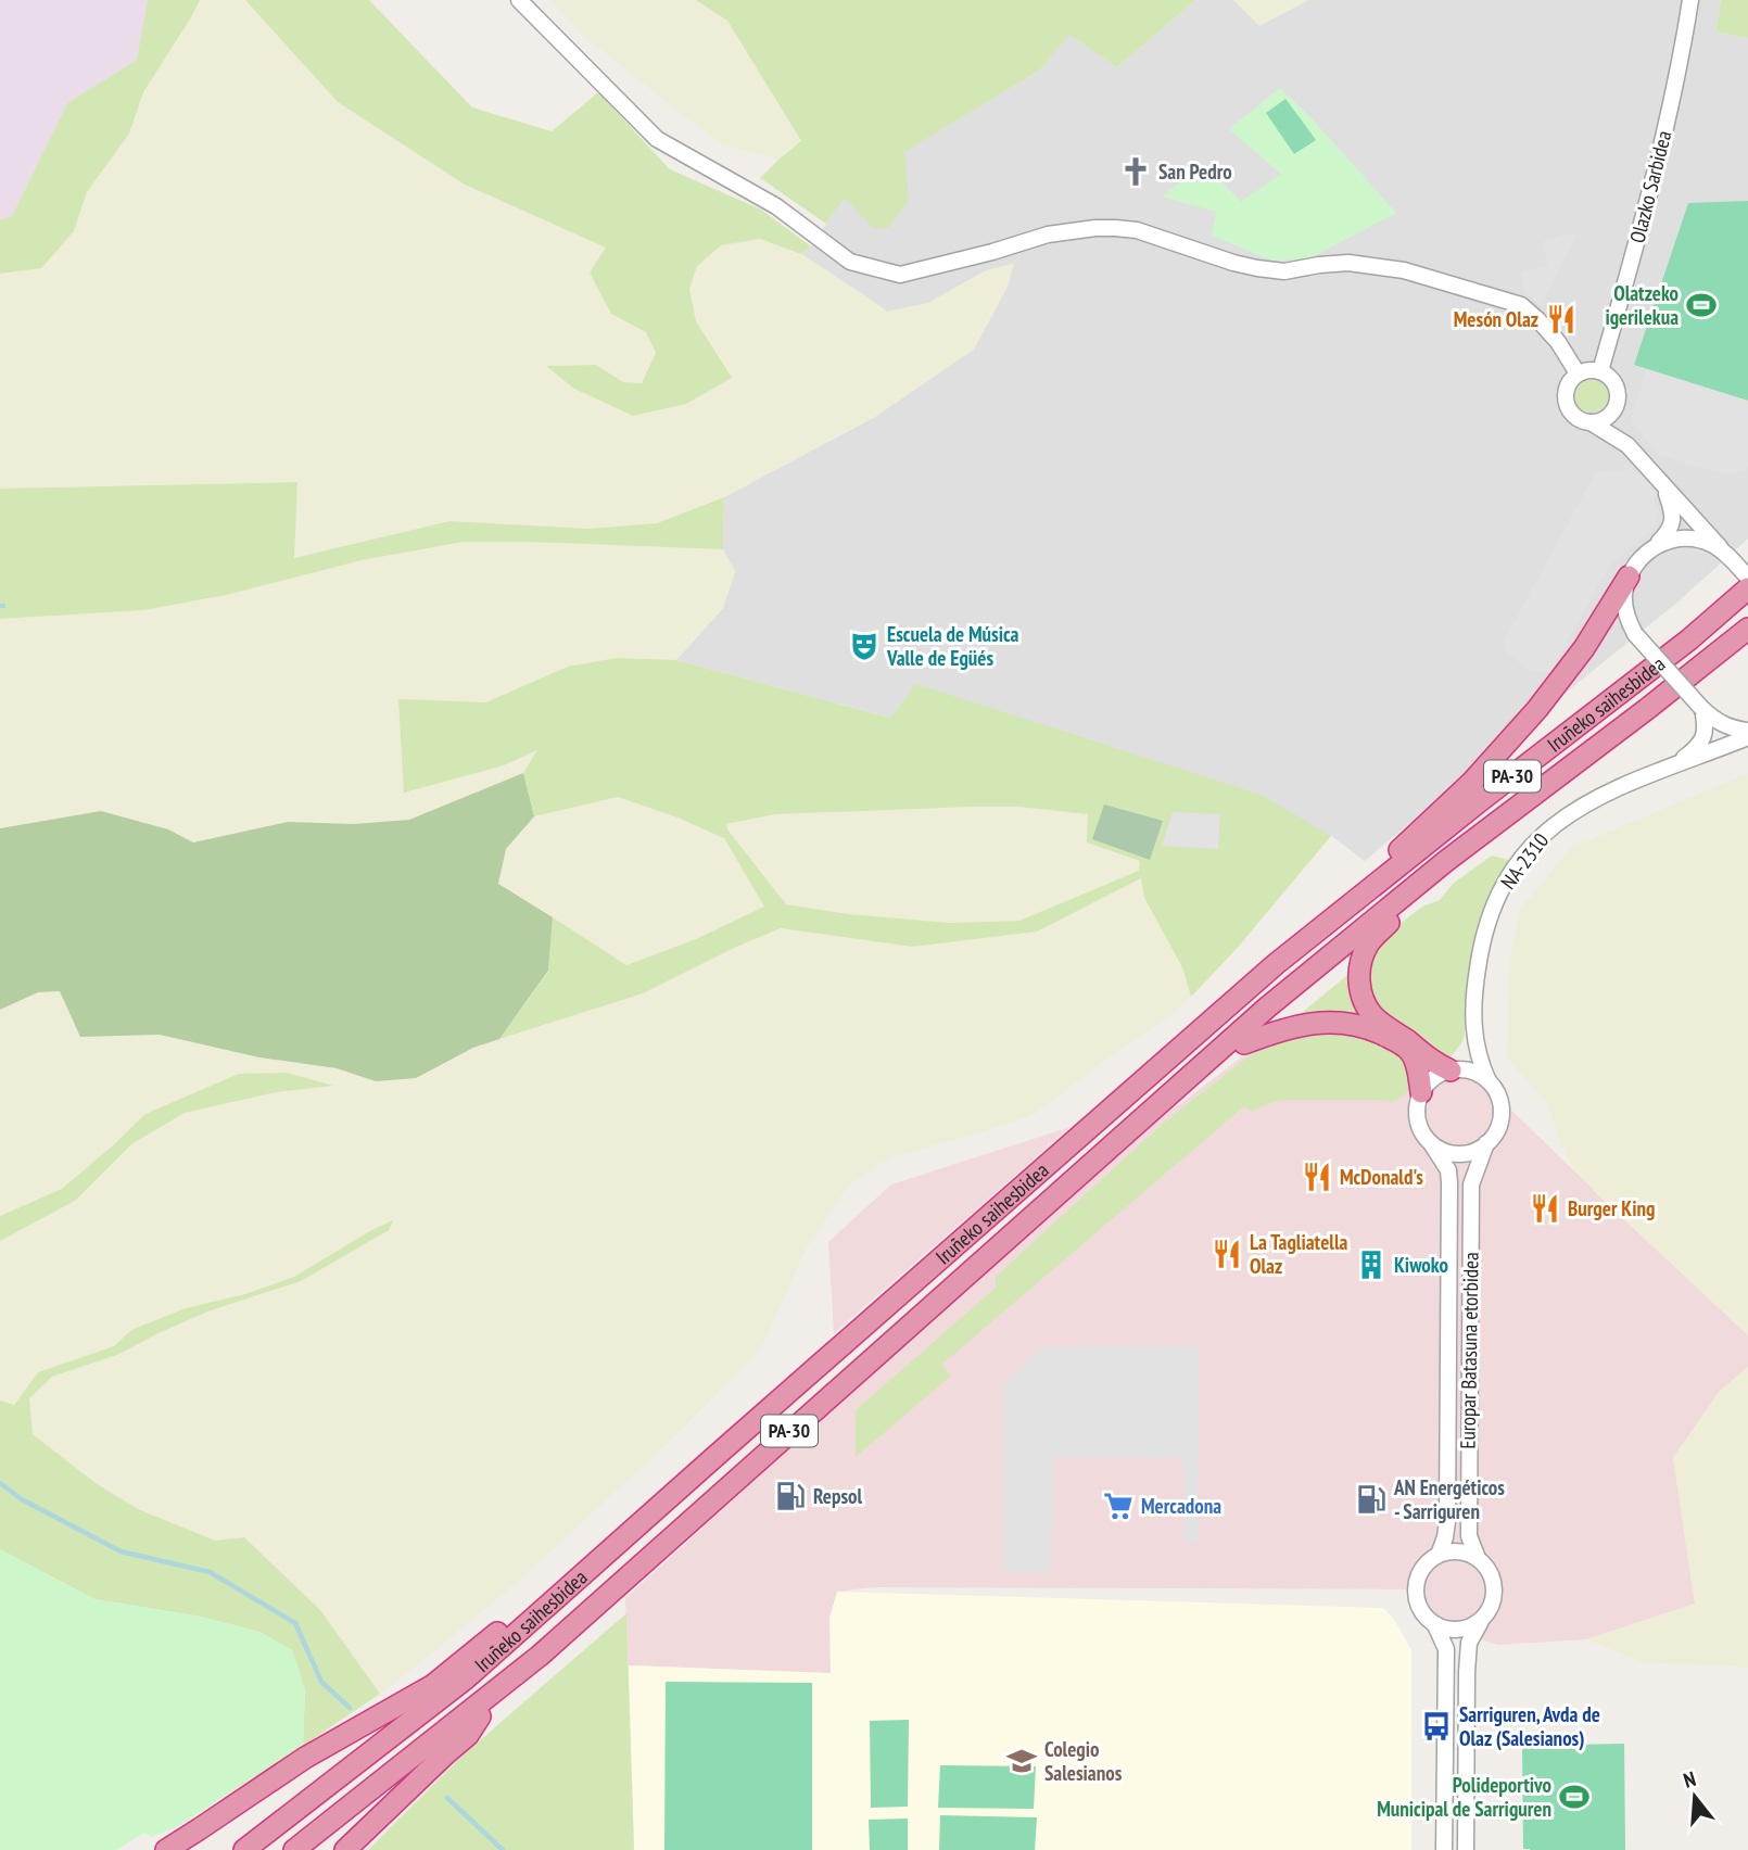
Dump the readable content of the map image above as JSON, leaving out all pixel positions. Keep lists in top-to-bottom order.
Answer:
{
  "streets": {
    "highway": ["Iruñeko saihesbidea", "PA-30"],
    "street": ["Olazko Sarbidea", "NA-2310", "Europar Batasuna etorbidea"]
  },
  "places": {
    "church": ["San Pedro"],
    "sports": ["Olatzeko igerilekua", "Polideportivo Municipal de Sarriguren"],
    "restaurant": [
      "Mesón Olaz",
      "McDonald's",
      "Burger King",
      "La Tagliatella Olaz"
    ],
    "theatre": ["Escuela de Música Valle de Egüés"],
    "building": ["Kiwoko"],
    "fuel station": ["Repsol", "AN Energéticos - Sarriguren"],
    "supermarket": ["Mercadona"],
    "bus stop": ["Sarriguren, Avda de Olaz (Salesianos)"],
    "school or university": ["Colegio Salesianos"]
  },
  "north": "top"
}
